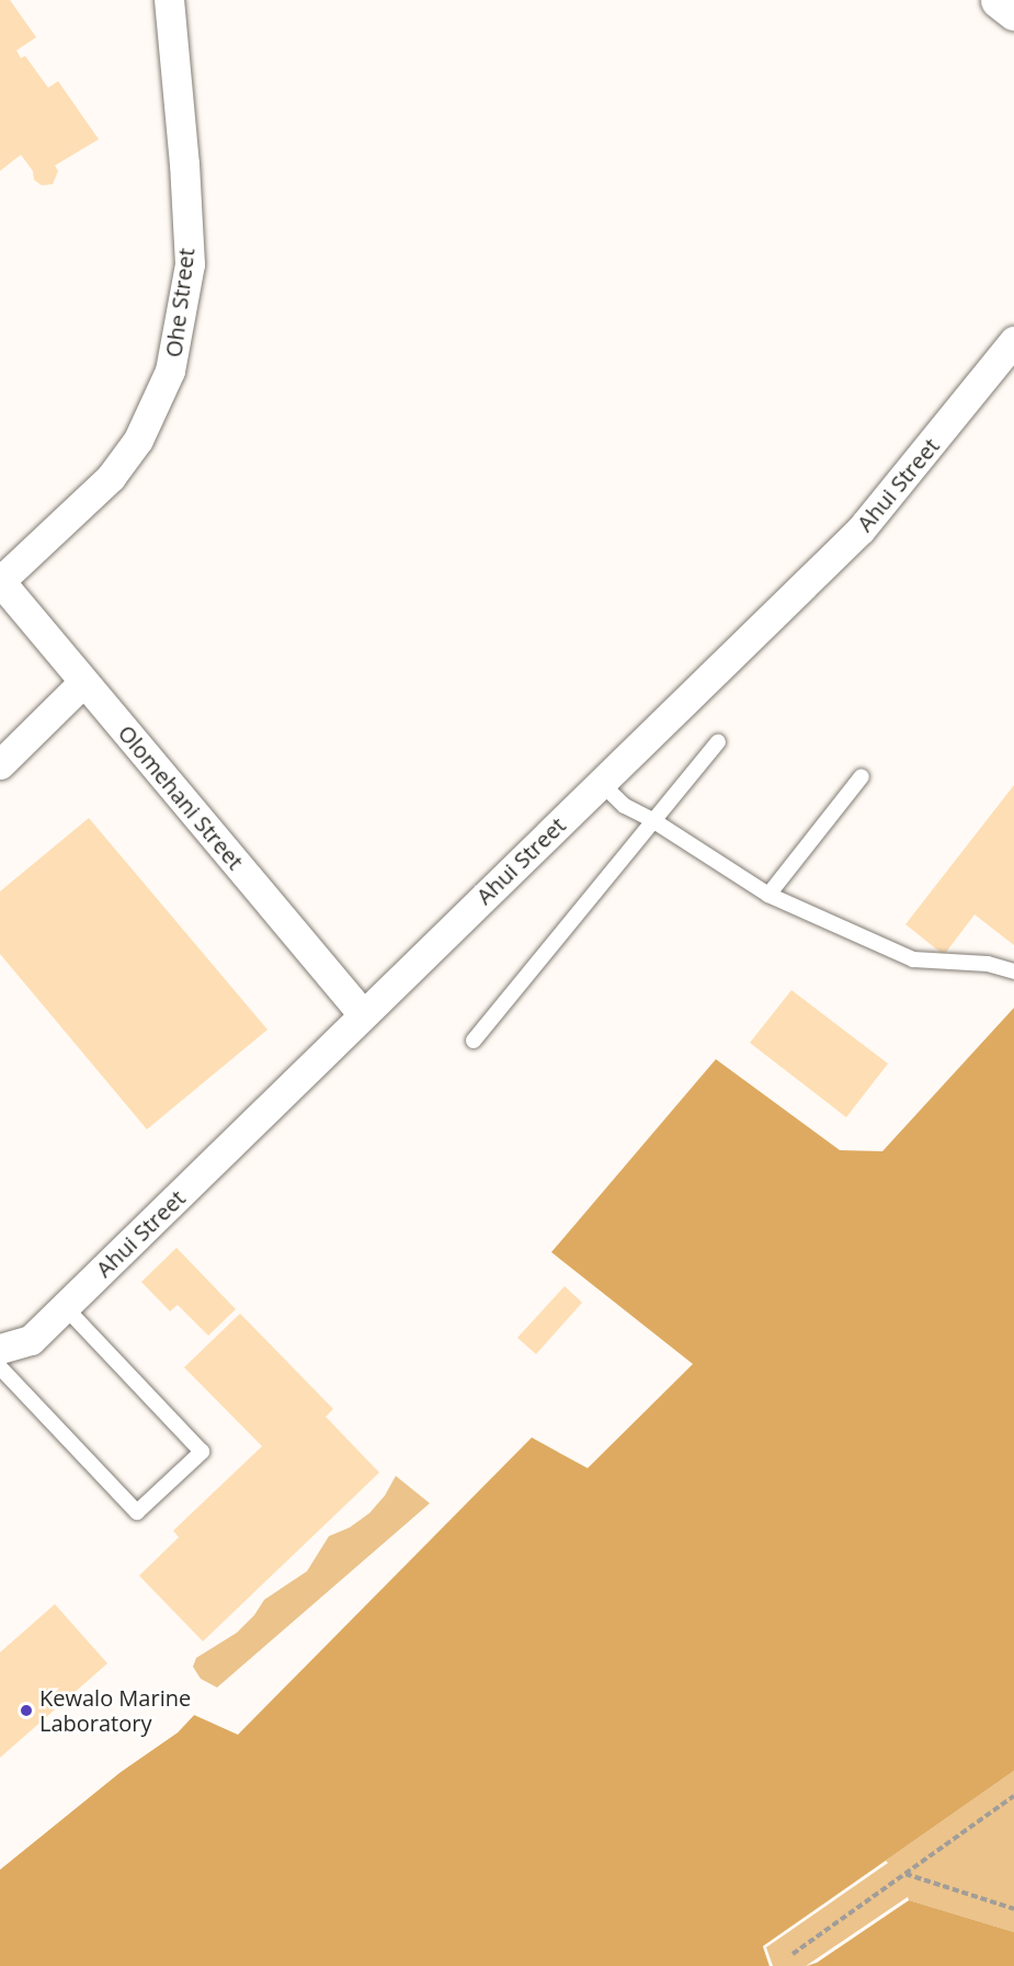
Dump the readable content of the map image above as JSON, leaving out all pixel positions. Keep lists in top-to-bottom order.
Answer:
{
  "streets": {
    "street": ["Ohe Street", "Ahui Street", "Olomehani Street"]
  },
  "crossings": [
    ["Ohe Street", "Olomehani Street"],
    ["Ahui Street", "Olomehani Street"]
  ],
  "places": ["Kewalo Marine Laboratory"]
}
